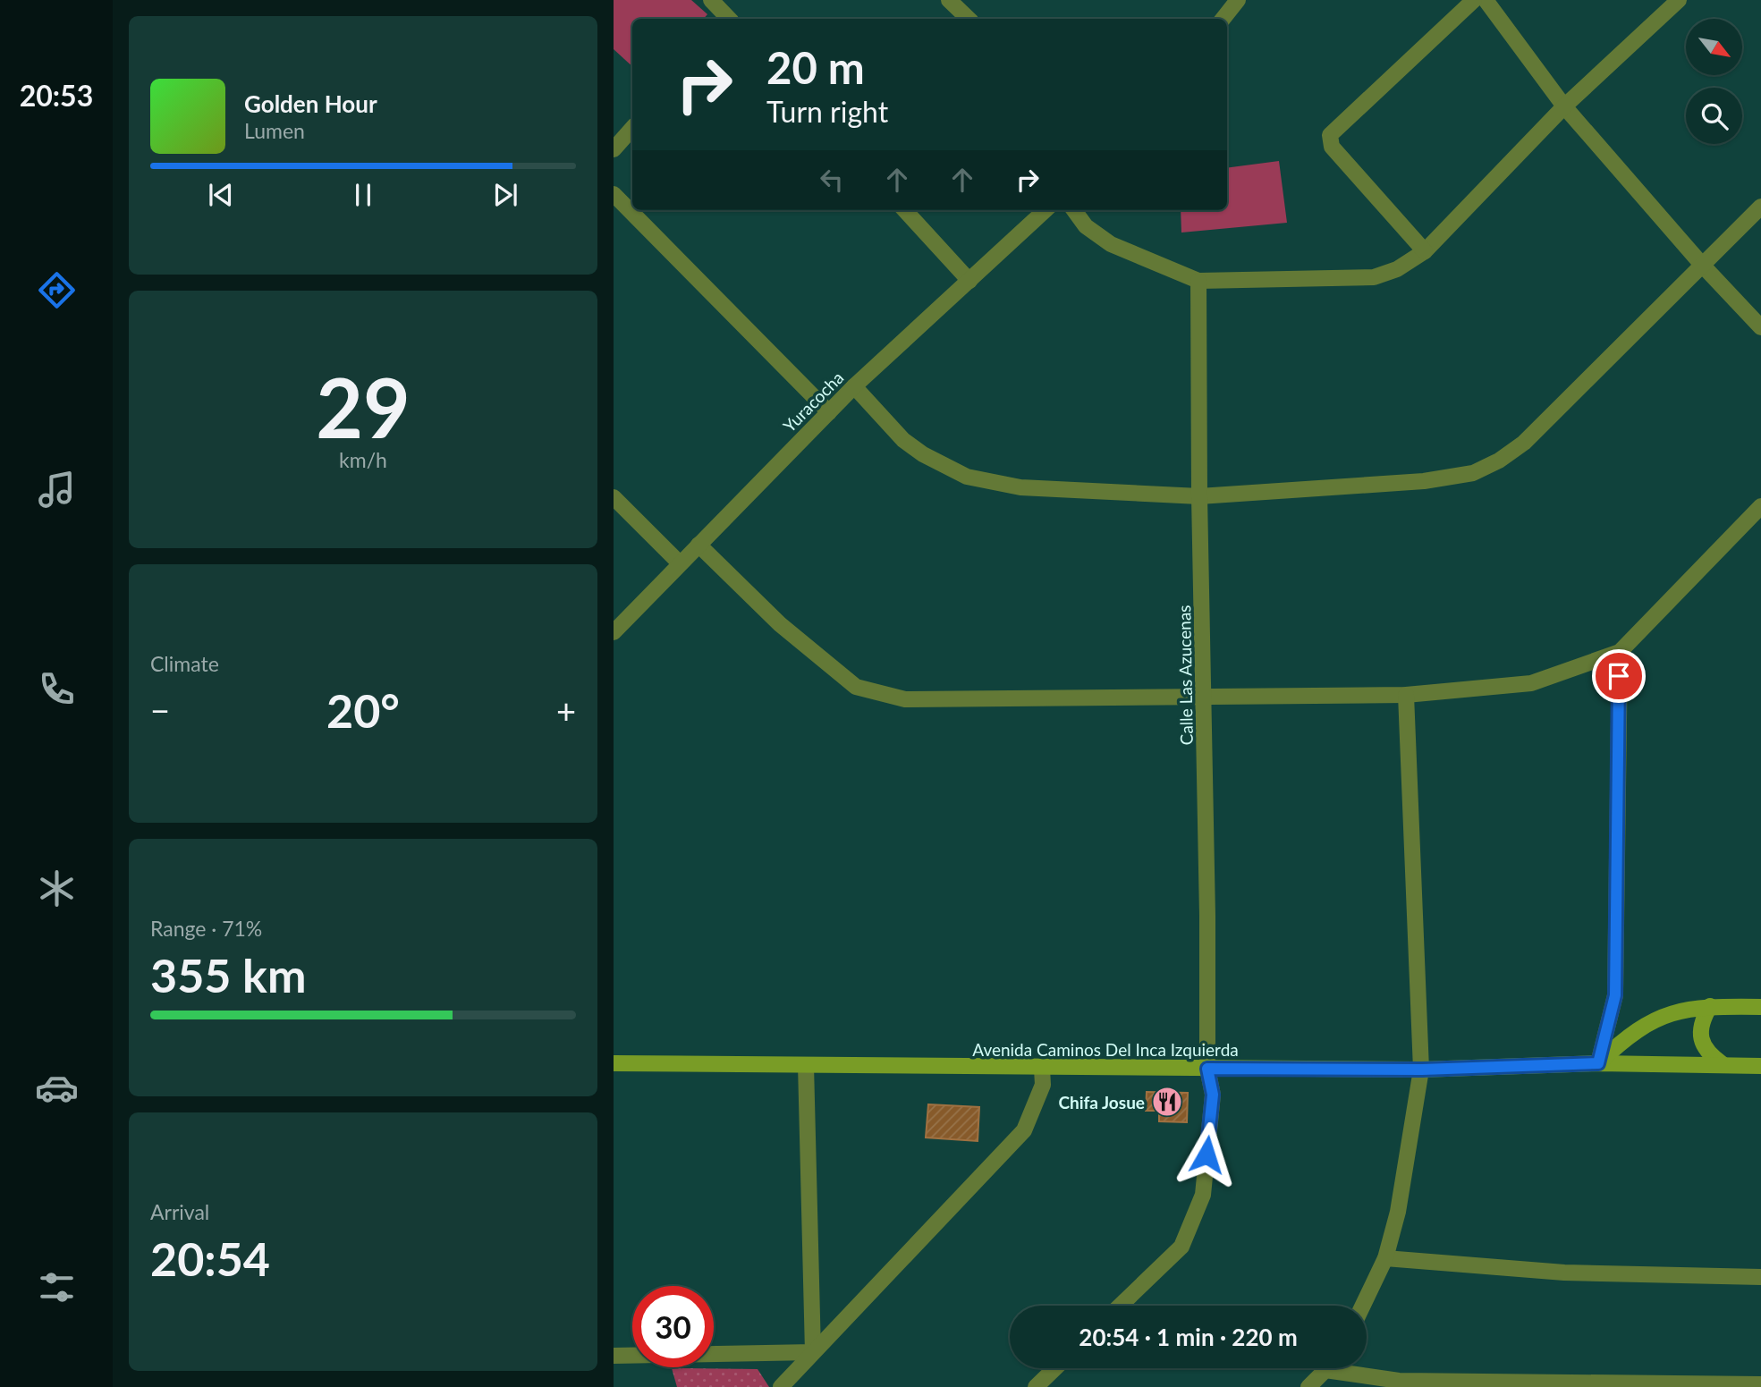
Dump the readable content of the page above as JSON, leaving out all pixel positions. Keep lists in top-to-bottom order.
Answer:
{
  "streets": {
    "main road": ["Avenida Caminos Del Inca Izquierda"],
    "street": ["Yuracocha", "Calle Las Azucenas"]
  },
  "crossings": [
    ["Calle Las Azucenas", "Avenida Caminos Del Inca Izquierda"]
  ],
  "places": {
    "restaurant": ["Chifa Josue"]
  },
  "north": "bottom right",
  "page": {
    "tabs": "20:53",
    "turn": ["20 m", "Turn right"],
    "song": ["Golden Hour", "Lumen"],
    "tile": [
      ["29", "km/h"],
      "Climate",
      ["Range · 71%", "355 km"],
      ["Arrival", "20:54"]
    ],
    "heat": ["−", "20°", "+"],
    "limit": "30",
    "trip": "20:54 · 1 min · 220 m"
  }
}
